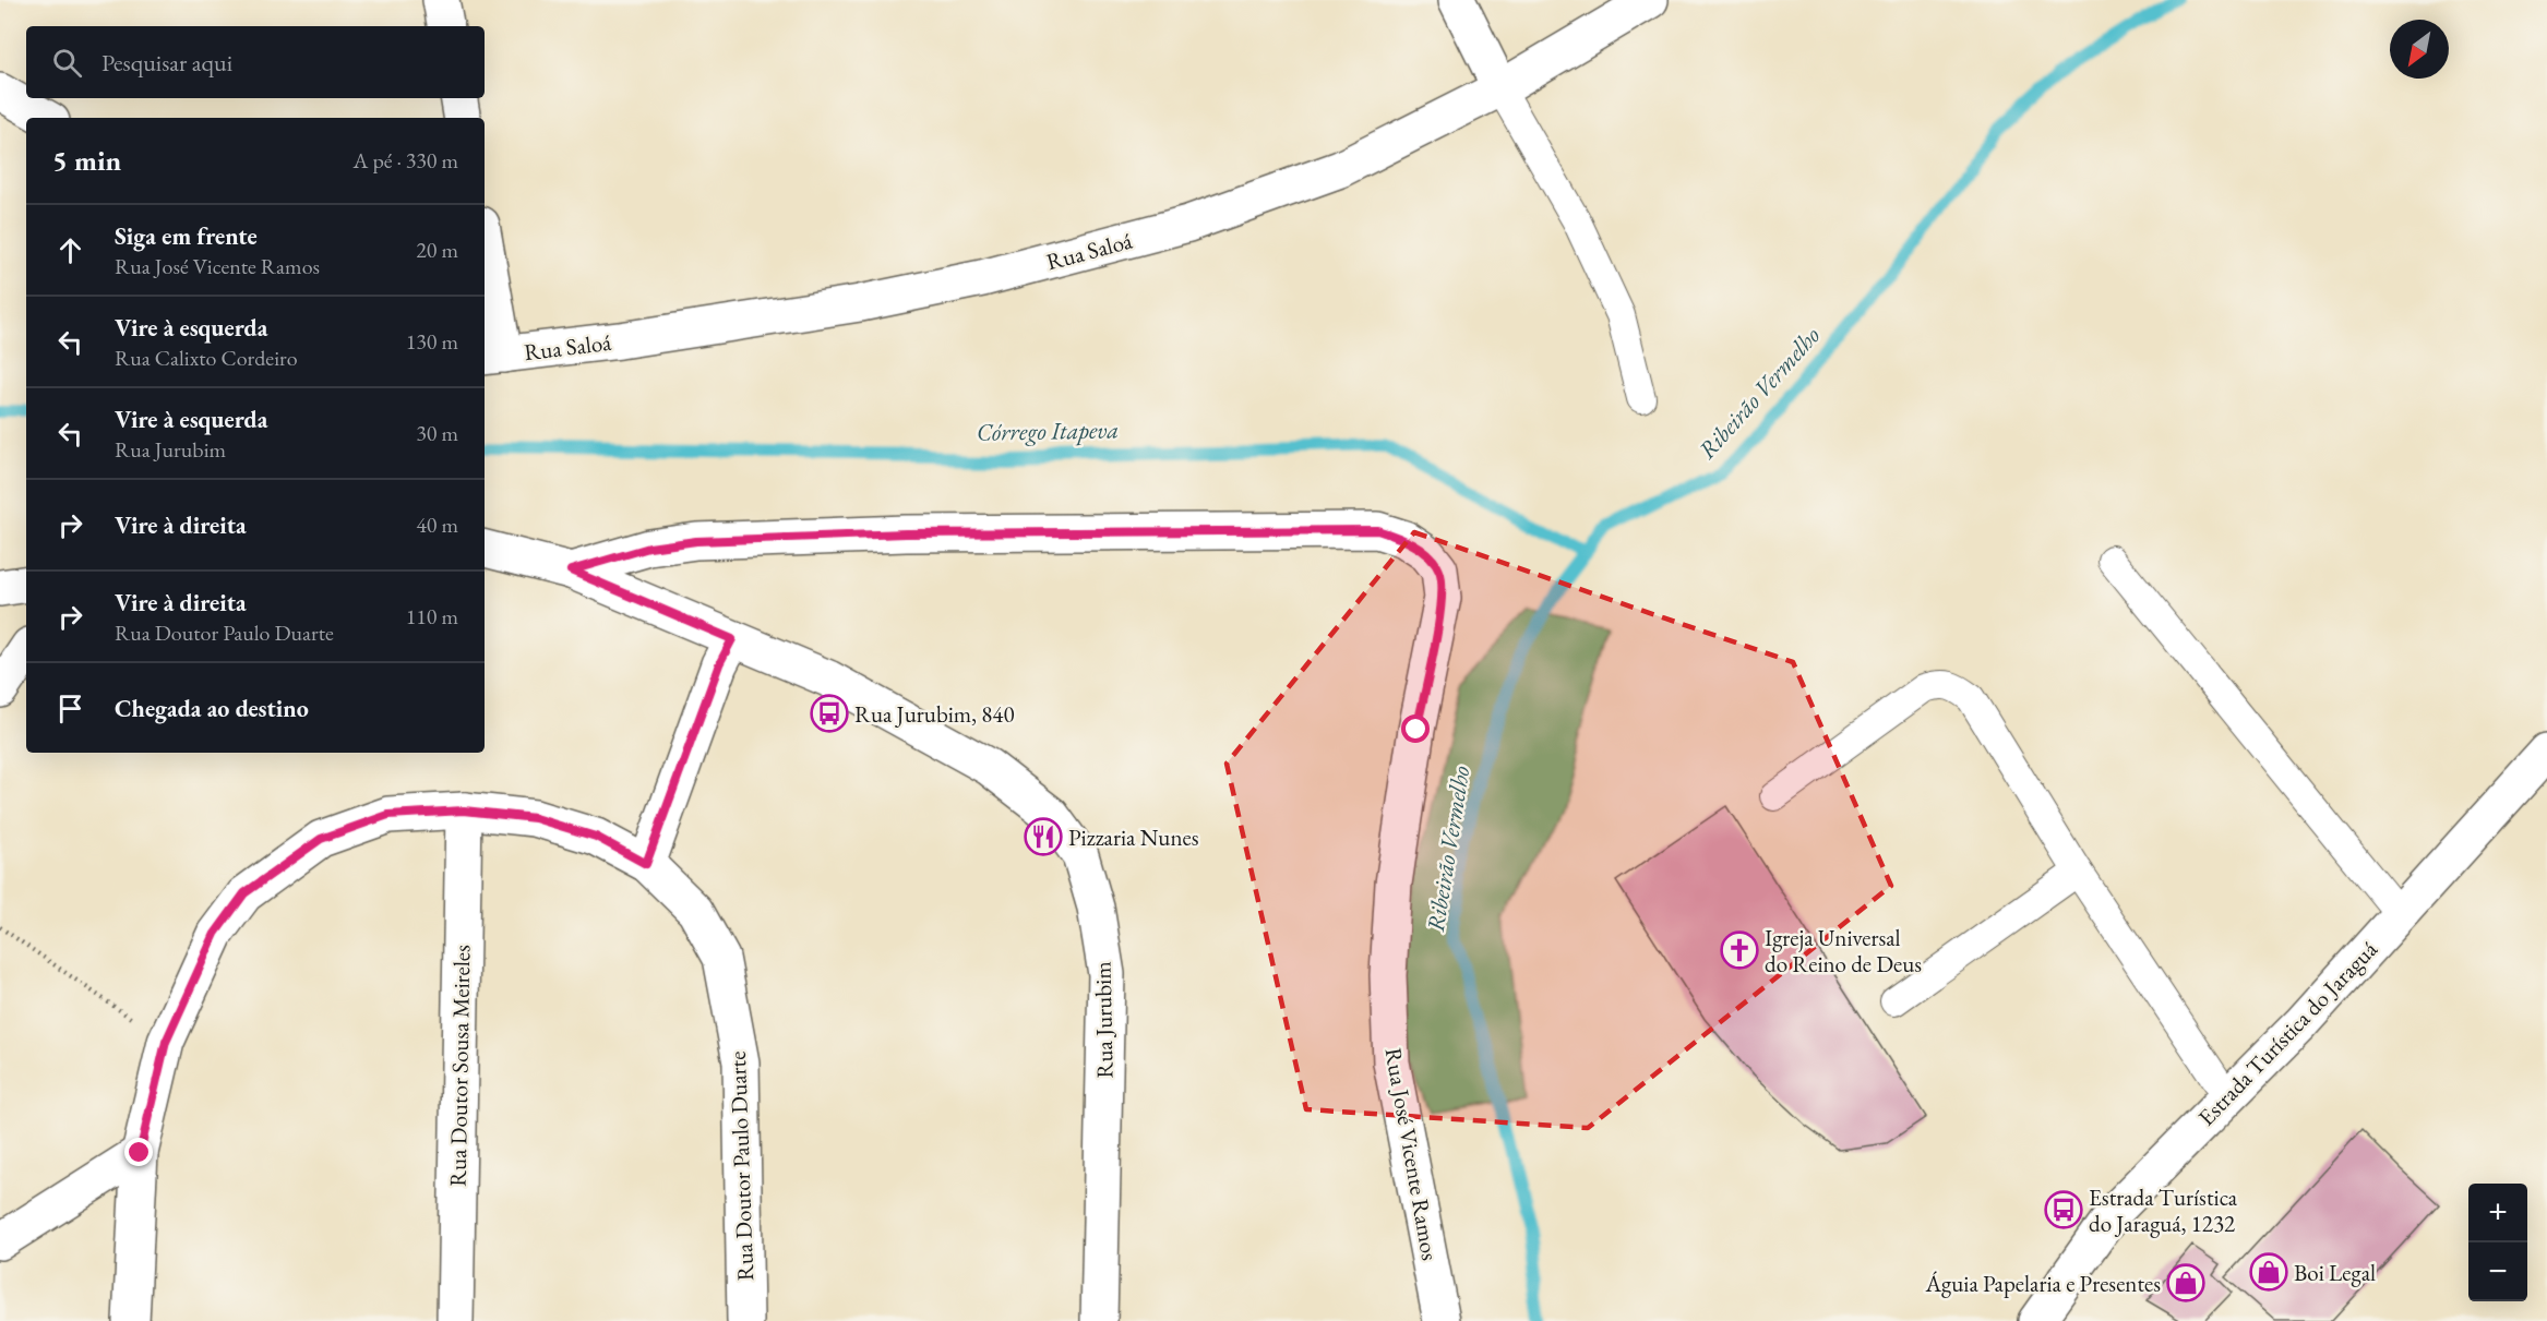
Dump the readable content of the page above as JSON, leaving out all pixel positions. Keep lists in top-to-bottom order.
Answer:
{
  "streets": {
    "street": [
      "Rua Saloá",
      "Rua Jurubim",
      "Estrada Turística do Jaraguá",
      "Rua Doutor Sousa Meireles",
      "Rua José Vicente Ramos",
      "Rua Doutor Paulo Duarte"
    ]
  },
  "crossings": [
    ["Rua Jurubim", "Rua José Vicente Ramos"],
    ["Rua Doutor Sousa Meireles", "Rua Doutor Paulo Duarte"]
  ],
  "water": ["Ribeirão Vermelho", "Córrego Itapeva"],
  "places": {
    "bus stop": ["Rua Jurubim, 840", "Estrada Turística do Jaraguá, 1232"],
    "restaurant": ["Pizzaria Nunes"],
    "church": ["Igreja Universal do Reino de Deus"],
    "shop": ["Boi Legal", "Águia Papelaria e Presentes"]
  },
  "north": "bottom left",
  "page": {
    "search": "Pesquisar aqui",
    "heading": ["5 min", "A pé · 330 m"],
    "list": [
      ["Siga em frente", "Rua José Vicente Ramos", "20 m"],
      ["Vire à esquerda", "Rua Calixto Cordeiro", "130 m"],
      ["Vire à esquerda", "Rua Jurubim", "30 m"],
      ["Vire à direita", "40 m"],
      ["Vire à direita", "Rua Doutor Paulo Duarte", "110 m"],
      "Chegada ao destino"
    ],
    "map_buttons": ["+", "−"]
  }
}
